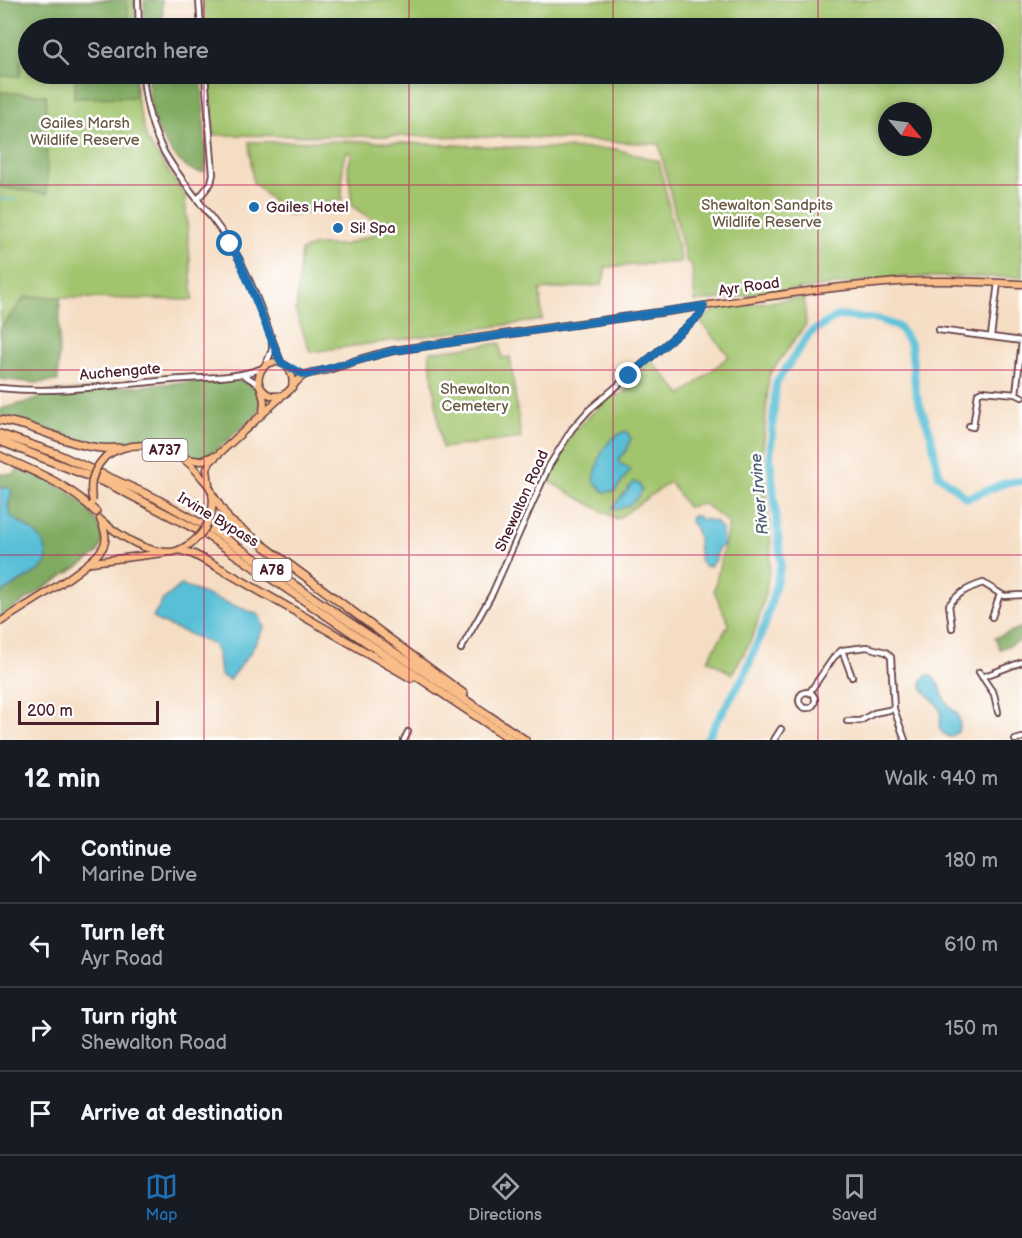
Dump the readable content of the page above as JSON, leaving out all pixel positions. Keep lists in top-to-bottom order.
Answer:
{
  "streets": {
    "highway": ["Irvine Bypass", "A78"],
    "main road": ["Ayr Road", "A737"],
    "street": ["Auchengate", "Shewalton Road"]
  },
  "crossings": [
    ["Ayr Road", "Auchengate"],
    ["Ayr Road", "Shewalton Road"]
  ],
  "water": ["River Irvine"],
  "parks": ["Gailes Marsh Wildlife Reserve", "Shewalton Sandpits Wildlife Reserve", "Shewalton Cemetery"],
  "places": ["Gailes Hotel", "Si! Spa"],
  "scale_bar": "200 m",
  "north": "bottom right",
  "page": {
    "search": "Search here",
    "scale": "200 m",
    "heading": ["12 min", "Walk · 940 m"],
    "list": [
      ["Continue", "Marine Drive", "180 m"],
      ["Turn left", "Ayr Road", "610 m"],
      ["Turn right", "Shewalton Road", "150 m"],
      "Arrive at destination"
    ],
    "nav": ["Map", "Directions", "Saved"]
  }
}
